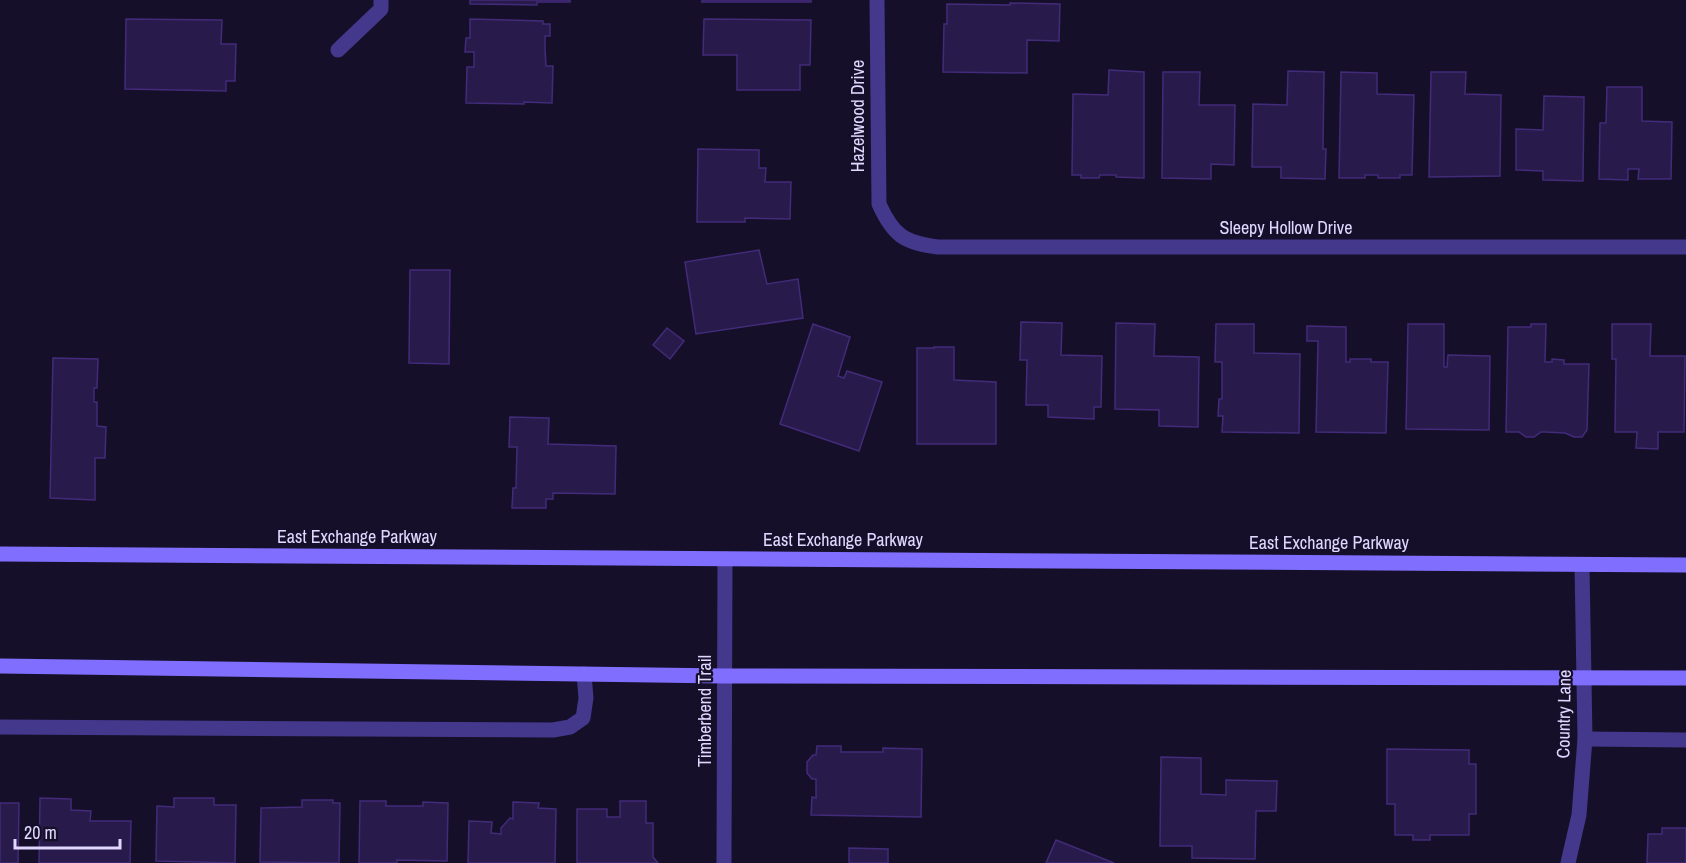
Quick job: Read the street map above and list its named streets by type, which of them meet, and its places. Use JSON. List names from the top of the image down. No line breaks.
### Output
{"streets":{"main road":["East Exchange Parkway"],"street":["Hazelwood Drive","Sleepy Hollow Drive","Timberbend Trail","Country Lane"]},"crossings":[["Hazelwood Drive","Sleepy Hollow Drive"],["East Exchange Parkway","Timberbend Trail"],["East Exchange Parkway","Country Lane"]],"scale_bar":"20 m"}
